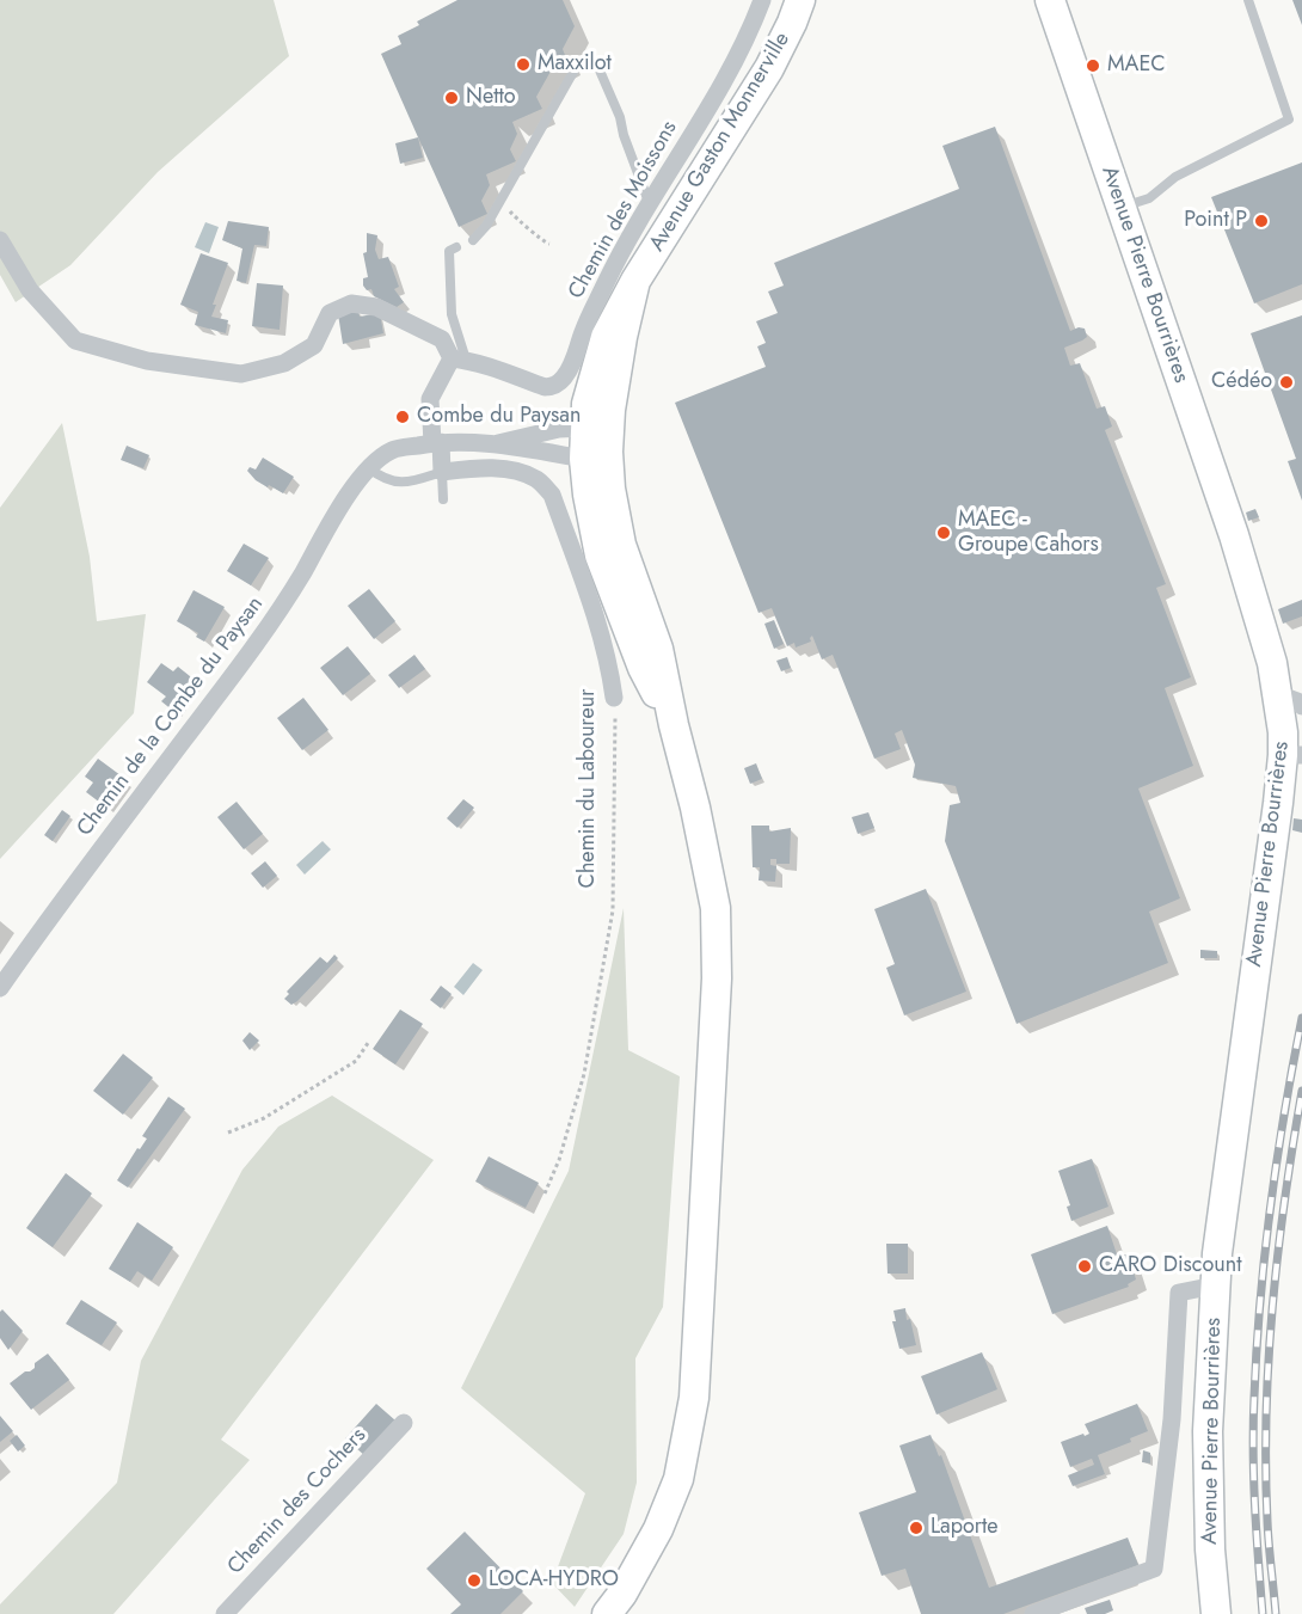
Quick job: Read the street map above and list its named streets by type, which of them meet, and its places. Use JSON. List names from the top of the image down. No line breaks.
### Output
{"streets":{"main road":["Avenue Gaston Monnerville","Avenue Pierre Bourrières"],"street":["Chemin des Moissons","Chemin de la Combe du Paysan","Chemin du Laboureur","Chemin des Cochers"]},"crossings":[["Avenue Gaston Monnerville","Chemin de la Combe du Paysan"]],"places":["Maxxilot","MAEC","Netto","Point P","Cédéo","Combe du Paysan","MAEC - Groupe Cahors","CARO Discount","Laporte","LOCA-HYDRO"]}
